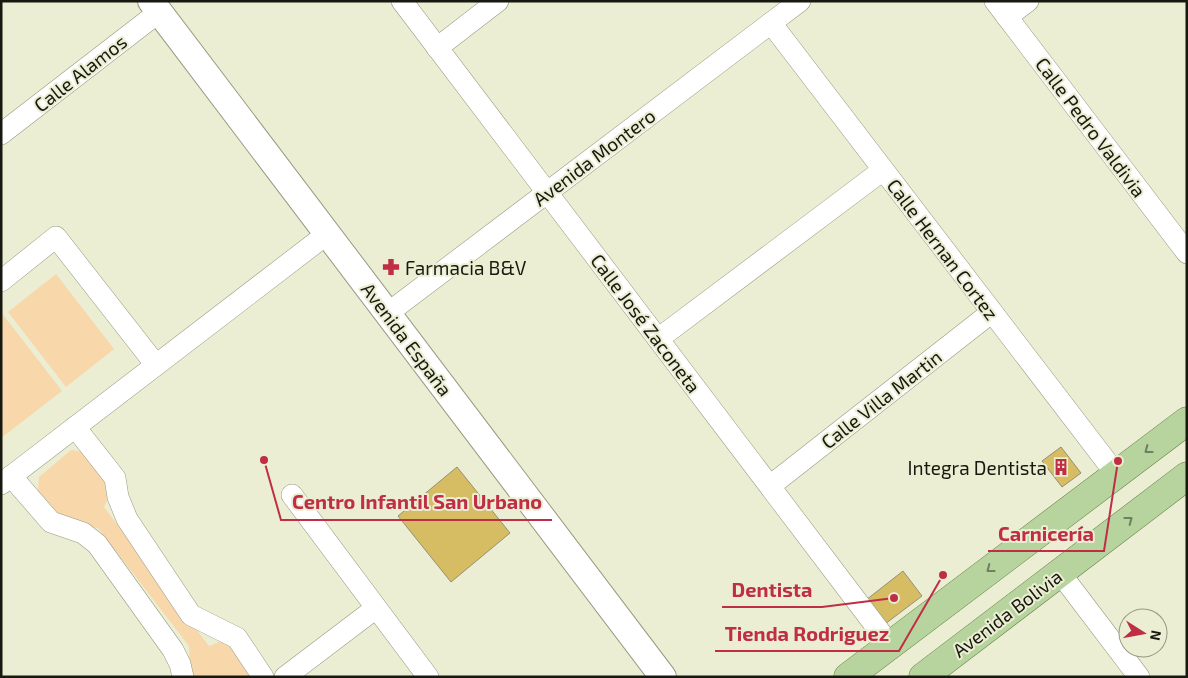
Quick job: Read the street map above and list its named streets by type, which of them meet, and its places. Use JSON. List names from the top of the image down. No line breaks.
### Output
{"streets":{"main road":["Avenida Bolivia"],"street":["Calle Alamos","Calle Pedro Valdivia","Avenida Montero","Calle Hernan Cortez","Calle José Zaconeta","Avenida España","Calle Villa Martin"]},"crossings":[["Calle Alamos","Avenida España"],["Avenida Montero","Calle Hernan Cortez"],["Avenida Montero","Calle José Zaconeta"],["Avenida Montero","Avenida España"],["Calle Hernan Cortez","Calle Villa Martin"],["Calle José Zaconeta","Calle Villa Martin"]],"places":{"pharmacy":["Farmacia B&V"],"other":["Centro Infantil San Urbano","Carnicería","Tienda Rodriguez","Dentista"],"building":["Integra Dentista"]},"north":"right"}
